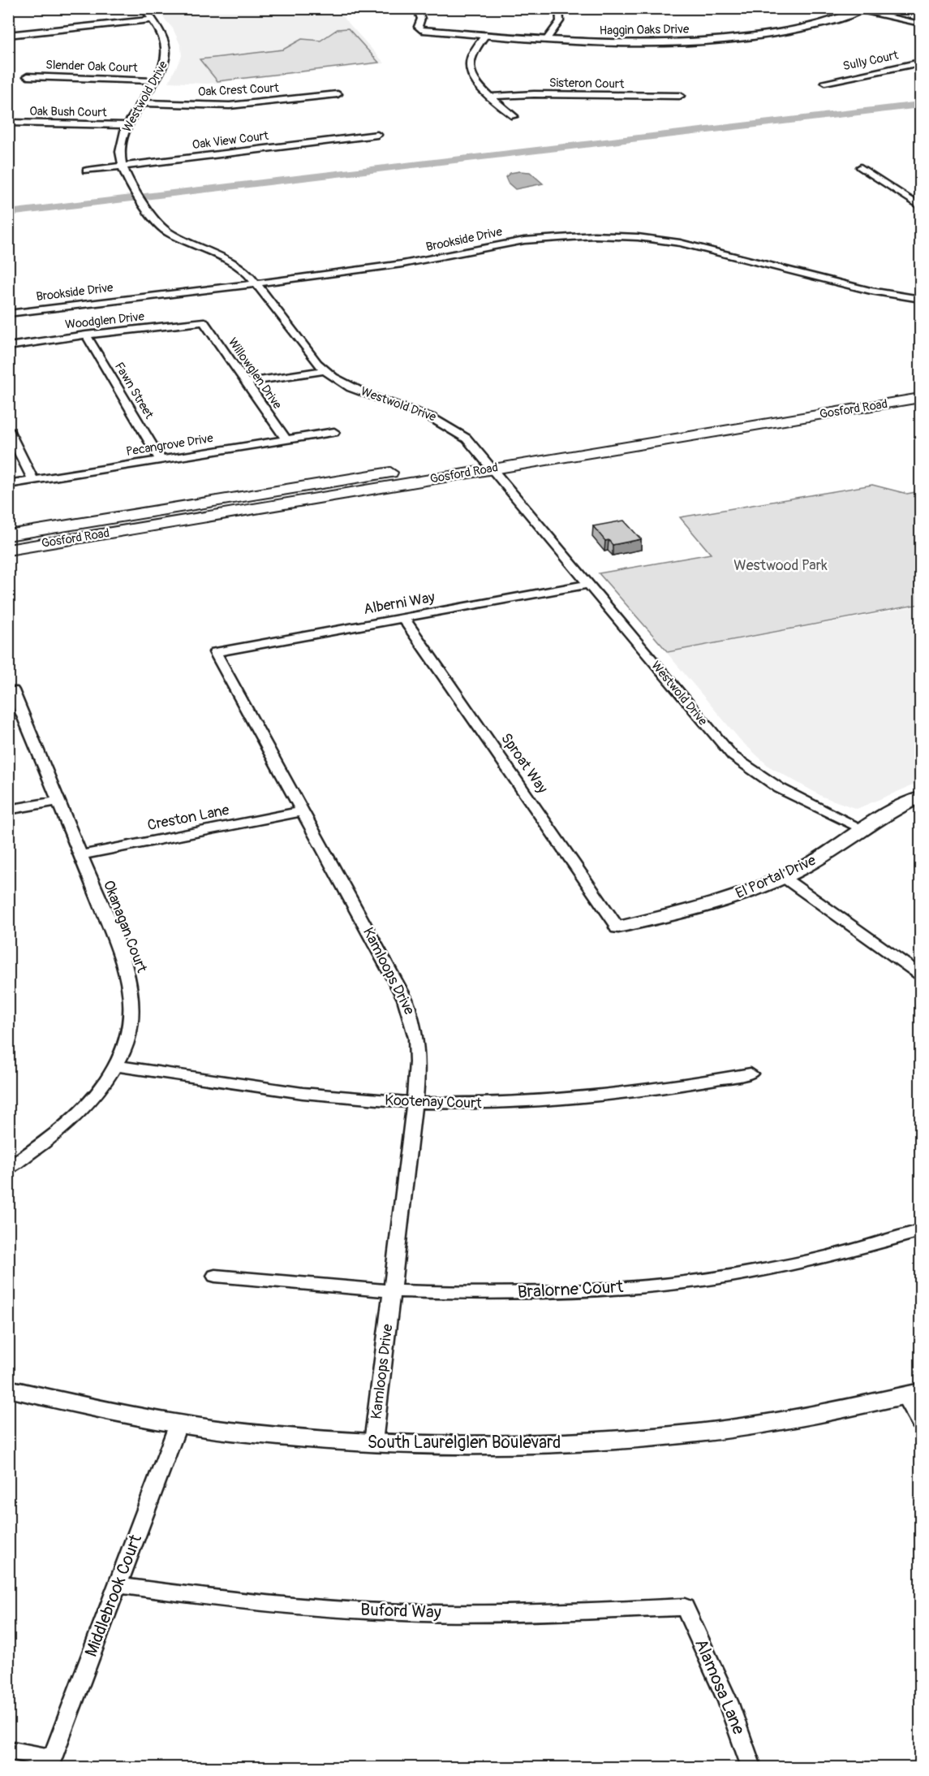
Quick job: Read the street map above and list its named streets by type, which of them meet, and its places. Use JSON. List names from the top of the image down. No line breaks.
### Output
{"streets":{"main road":["Gosford Road"],"street":["Haggin Oaks Drive","Sully Court","Slender Oak Court","Sisteron Court","Oak Crest Court","Westwold Drive","Oak Bush Court","Oak View Court","Brookside Drive","Woodglen Drive","Willowglen Drive","Fawn Street","Pecangrove Drive","Alberni Way","Sproat Way","Creston Lane","El Portal Drive","Okanagan Court","Kamloops Drive","Kootenay Court","Bralorne Court","South Laurelglen Boulevard","Middlebrook Court","Buford Way","Alamosa Lane"]},"crossings":[["Slender Oak Court","Westwold Drive"],["Oak Crest Court","Westwold Drive"],["Westwold Drive","Oak Bush Court"],["Westwold Drive","Oak View Court"],["Westwold Drive","Brookside Drive"],["Westwold Drive","Gosford Road"],["Westwold Drive","Alberni Way"],["Westwold Drive","El Portal Drive"],["Woodglen Drive","Willowglen Drive"],["Woodglen Drive","Fawn Street"],["Willowglen Drive","Pecangrove Drive"],["Fawn Street","Pecangrove Drive"],["Alberni Way","Sproat Way"],["Alberni Way","Kamloops Drive"],["Sproat Way","El Portal Drive"],["Creston Lane","Okanagan Court"],["Creston Lane","Kamloops Drive"],["Okanagan Court","Kootenay Court"],["Kamloops Drive","Kootenay Court"],["Kamloops Drive","Bralorne Court"],["Kamloops Drive","South Laurelglen Boulevard"],["South Laurelglen Boulevard","Middlebrook Court"],["Middlebrook Court","Buford Way"],["Buford Way","Alamosa Lane"]],"parks":["Westwood Park"]}
